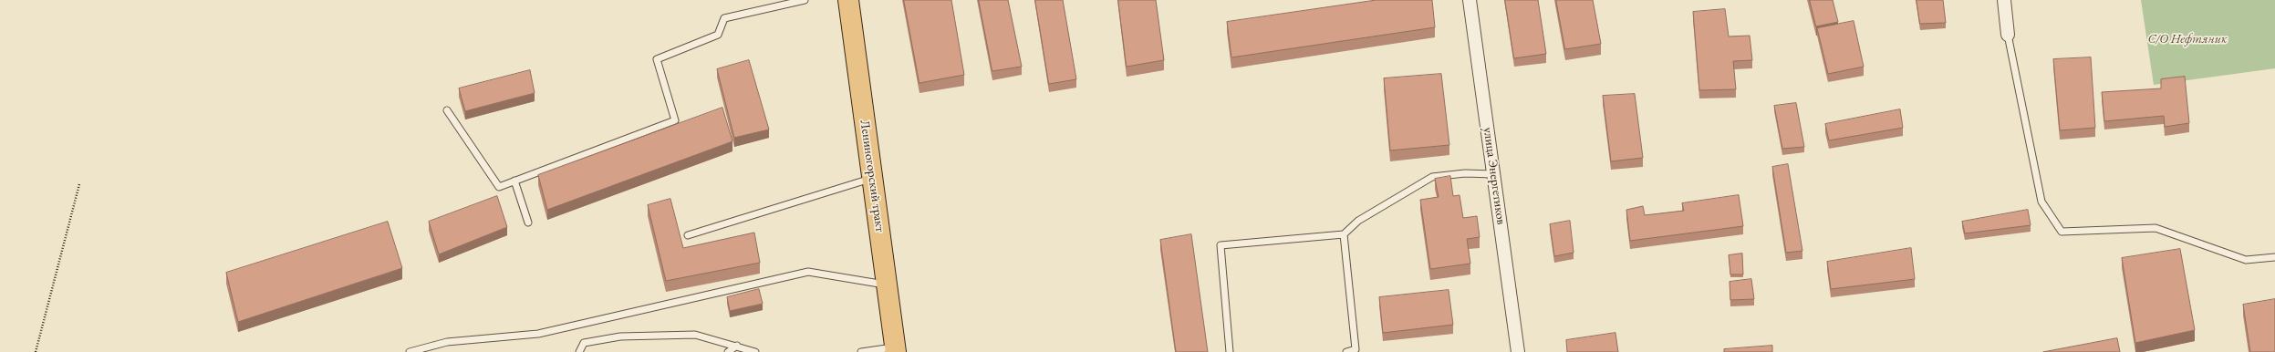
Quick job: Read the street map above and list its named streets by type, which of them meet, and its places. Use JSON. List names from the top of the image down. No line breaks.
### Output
{"streets":{"main road":["Лениногорский тракт"],"street":["улица Энергетиков"]},"parks":["С/О Нефтяник"]}
